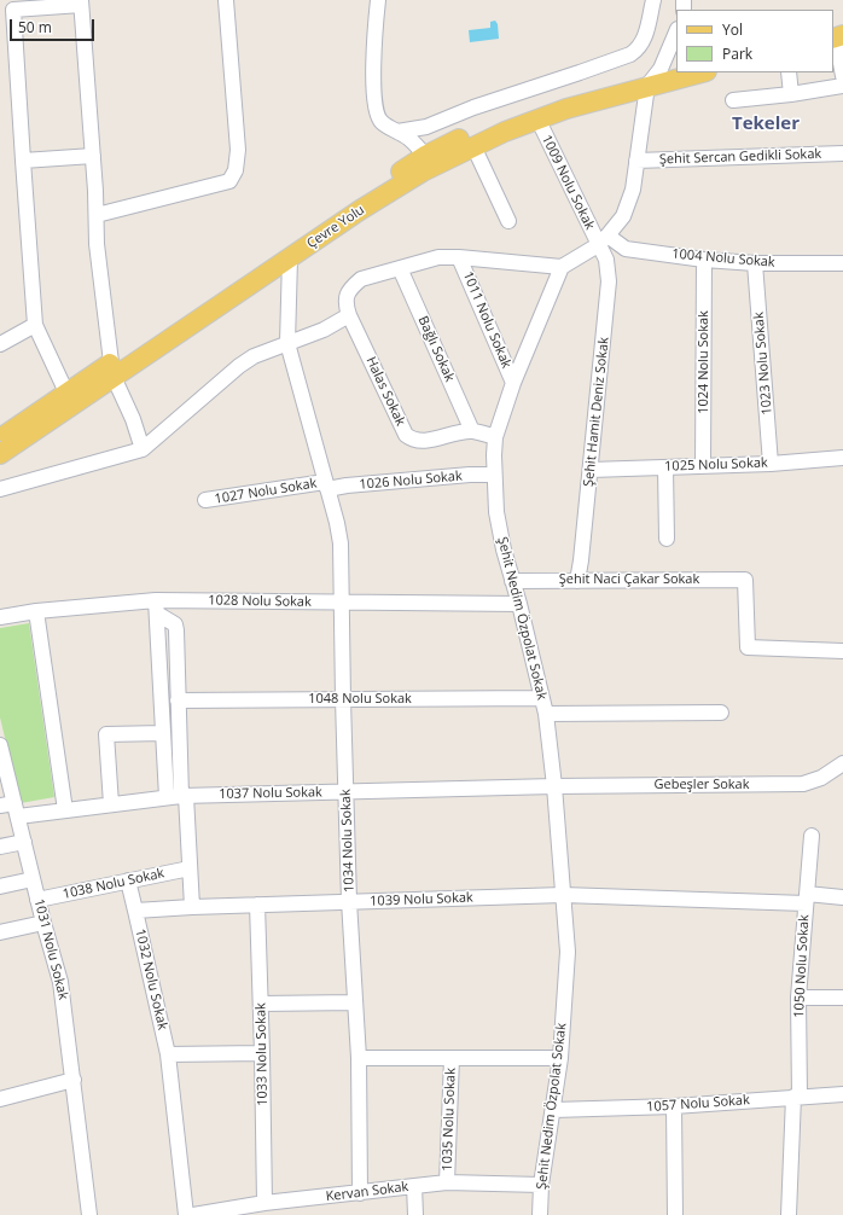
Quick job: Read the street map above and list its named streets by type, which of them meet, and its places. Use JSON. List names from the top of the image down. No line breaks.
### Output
{"streets":{"main road":["Çevre Yolu"],"street":["Şehit Sercan Gedikli Sokak","1009 Nolu Sokak","1004 Nolu Sokak","1011 Nolu Sokak","Bağlı Sokak","1024 Nolu Sokak","1023 Nolu Sokak","Halas Sokak","Şehit Hamit Deniz Sokak","1025 Nolu Sokak","1026 Nolu Sokak","1027 Nolu Sokak","Şehit Naci Çakar Sokak","1028 Nolu Sokak","Şehit Nedim Özpolat Sokak","1048 Nolu Sokak","Gebeşler Sokak","1037 Nolu Sokak","1034 Nolu Sokak","1038 Nolu Sokak","1039 Nolu Sokak","1031 Nolu Sokak","1050 Nolu Sokak","1032 Nolu Sokak","1033 Nolu Sokak","1057 Nolu Sokak","1035 Nolu Sokak","Kervan Sokak"]},"crossings":[["1009 Nolu Sokak","Çevre Yolu"],["1009 Nolu Sokak","1004 Nolu Sokak"],["1009 Nolu Sokak","Şehit Hamit Deniz Sokak"],["Çevre Yolu","1034 Nolu Sokak"],["1004 Nolu Sokak","1024 Nolu Sokak"],["1004 Nolu Sokak","1023 Nolu Sokak"],["1004 Nolu Sokak","Şehit Hamit Deniz Sokak"],["1011 Nolu Sokak","Şehit Nedim Özpolat Sokak"],["Bağlı Sokak","Halas Sokak"],["1024 Nolu Sokak","1025 Nolu Sokak"],["1023 Nolu Sokak","1025 Nolu Sokak"],["Halas Sokak","Şehit Nedim Özpolat Sokak"],["Şehit Hamit Deniz Sokak","1025 Nolu Sokak"],["Şehit Hamit Deniz Sokak","Şehit Naci Çakar Sokak"],["1026 Nolu Sokak","1027 Nolu Sokak"],["1026 Nolu Sokak","Şehit Nedim Özpolat Sokak"],["1026 Nolu Sokak","1034 Nolu Sokak"],["1027 Nolu Sokak","1034 Nolu Sokak"],["Şehit Naci Çakar Sokak","Şehit Nedim Özpolat Sokak"],["1028 Nolu Sokak","Şehit Nedim Özpolat Sokak"],["1028 Nolu Sokak","1034 Nolu Sokak"],["Şehit Nedim Özpolat Sokak","1048 Nolu Sokak"],["Şehit Nedim Özpolat Sokak","Gebeşler Sokak"],["Şehit Nedim Özpolat Sokak","1037 Nolu Sokak"],["Şehit Nedim Özpolat Sokak","1039 Nolu Sokak"],["Şehit Nedim Özpolat Sokak","1057 Nolu Sokak"],["Şehit Nedim Özpolat Sokak","Kervan Sokak"],["1048 Nolu Sokak","1034 Nolu Sokak"],["Gebeşler Sokak","1037 Nolu Sokak"],["1037 Nolu Sokak","1034 Nolu Sokak"],["1037 Nolu Sokak","1031 Nolu Sokak"],["1034 Nolu Sokak","1039 Nolu Sokak"],["1034 Nolu Sokak","Kervan Sokak"],["1038 Nolu Sokak","1031 Nolu Sokak"],["1039 Nolu Sokak","1050 Nolu Sokak"],["1039 Nolu Sokak","1032 Nolu Sokak"],["1039 Nolu Sokak","1033 Nolu Sokak"],["1050 Nolu Sokak","1057 Nolu Sokak"],["1033 Nolu Sokak","Kervan Sokak"],["1035 Nolu Sokak","Kervan Sokak"]],"districts":["Tekeler"],"legend":["Yol","Park"],"scale_bar":"50 m"}
